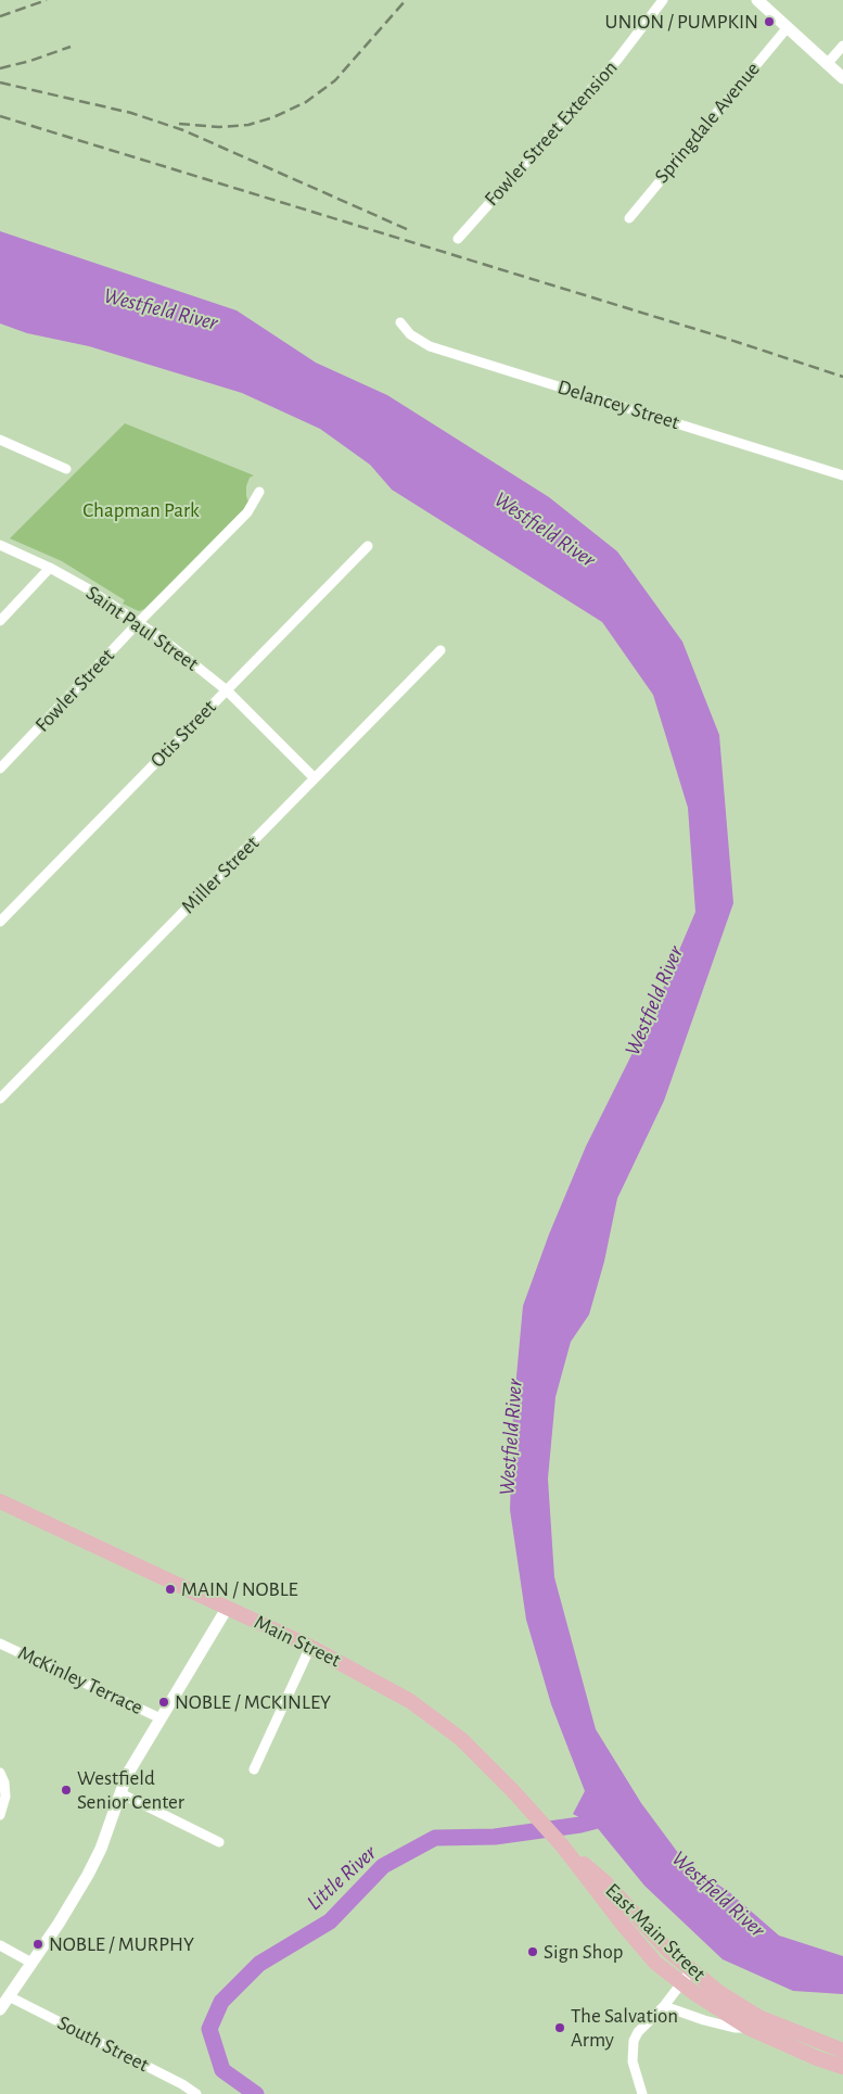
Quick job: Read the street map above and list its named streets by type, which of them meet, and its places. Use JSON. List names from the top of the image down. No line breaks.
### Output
{"streets":{"main road":["Main Street","East Main Street"],"street":["Springdale Avenue","Fowler Street Extension","Delancey Street","Saint Paul Street","Fowler Street","Otis Street","Miller Street","McKinley Terrace","South Street"]},"crossings":[["Saint Paul Street","Fowler Street"],["Saint Paul Street","Otis Street"],["Saint Paul Street","Miller Street"],["Main Street","East Main Street"]],"water":["Westfield River","Little River"],"parks":["Chapman Park"],"places":["UNION / PUMPKIN","MAIN / NOBLE","NOBLE / MCKINLEY","Westfield Senior Center","NOBLE / MURPHY","Sign Shop","The Salvation Army"]}
